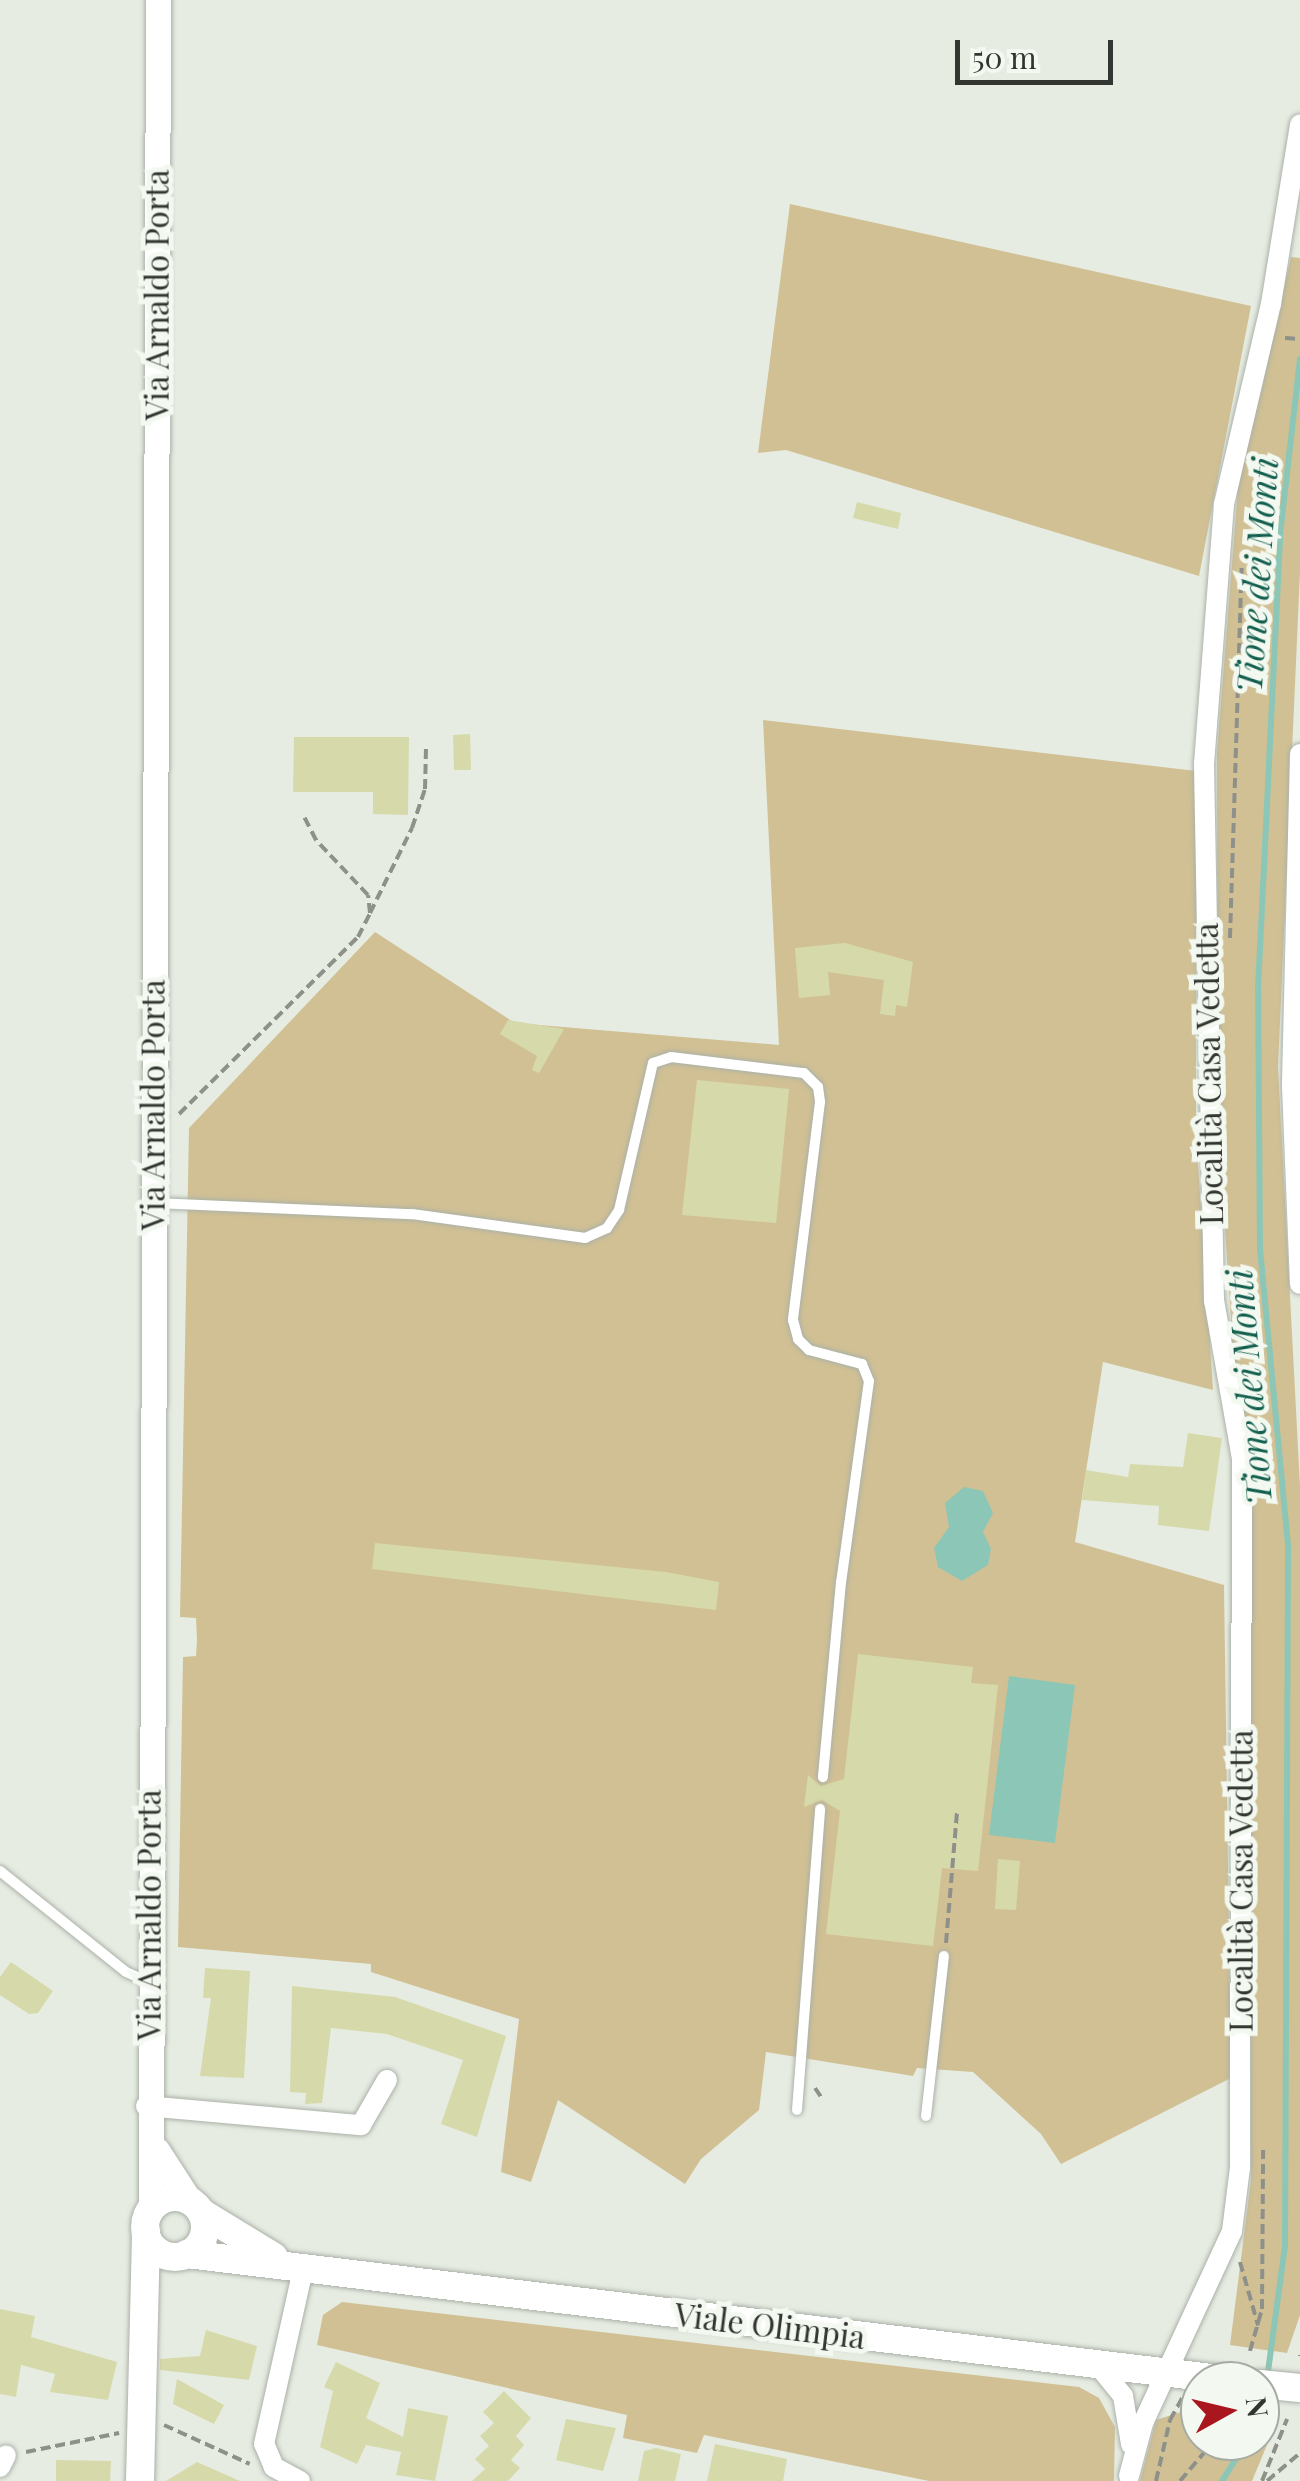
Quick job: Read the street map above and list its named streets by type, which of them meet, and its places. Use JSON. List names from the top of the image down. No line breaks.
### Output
{"streets":{"main road":["Via Arnaldo Porta","Viale Olimpia"],"street":["Località Casa Vedetta"]},"crossings":[["Via Arnaldo Porta","Viale Olimpia"],["Località Casa Vedetta","Viale Olimpia"]],"water":["Tione dei Monti"],"scale_bar":"50 m","north":"right"}
